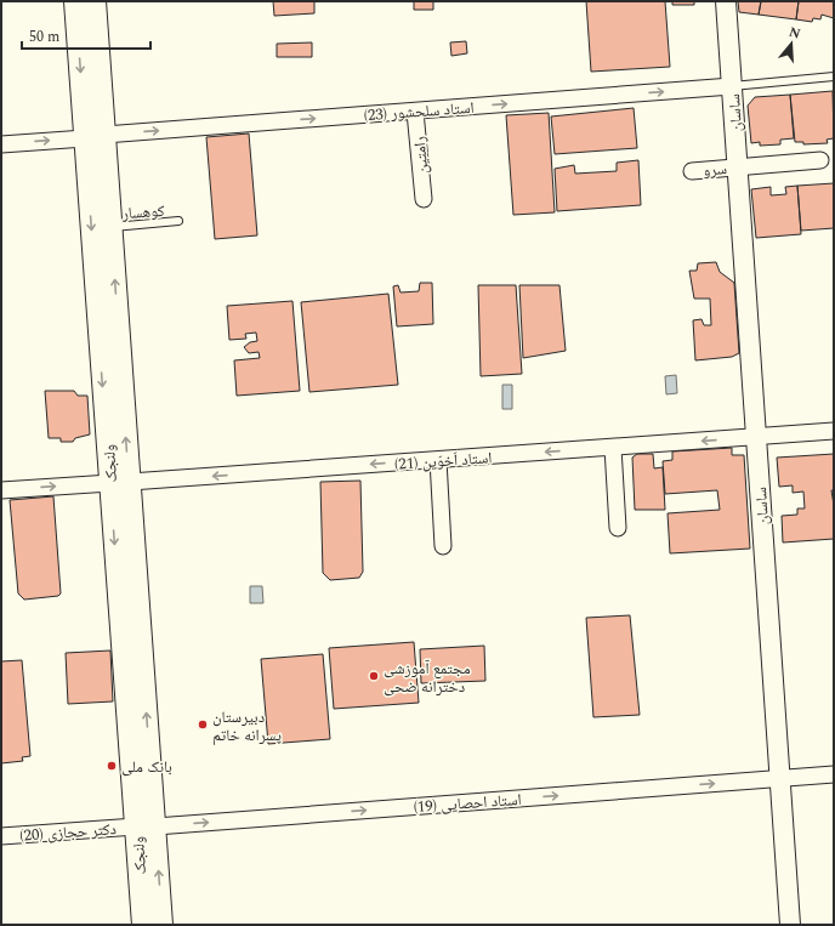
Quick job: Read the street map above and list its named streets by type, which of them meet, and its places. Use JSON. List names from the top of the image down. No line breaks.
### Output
{"streets":{"main road":["ولنجک"],"street":["استاد سلحشور (23)","ساسان","رامتین","سرو","استاد اَخوَين (21)","استاد احصایی (19)","دکتر حجازی (20)"],"lane":["کوهسار"]},"crossings":[["استاد سلحشور (23)","ساسان"],["استاد سلحشور (23)","رامتین"],["استاد سلحشور (23)","ولنجک"],["ساسان","سرو"],["ساسان","استاد اَخوَين (21)"],["ساسان","استاد احصایی (19)"],["کوهسار","ولنجک"],["استاد اَخوَين (21)","ولنجک"],["ولنجک","استاد احصایی (19)"],["ولنجک","دکتر حجازی (20)"],["استاد احصایی (19)","دکتر حجازی (20)"]],"one_way":["استاد سلحشور (23)","استاد احصایی (19)"],"places":["مجتمع آموزشی دخترانه ضحی","دبیرستان پسرانه خاتم","بانک ملی"],"scale_bar":"50 m","north":"top"}
